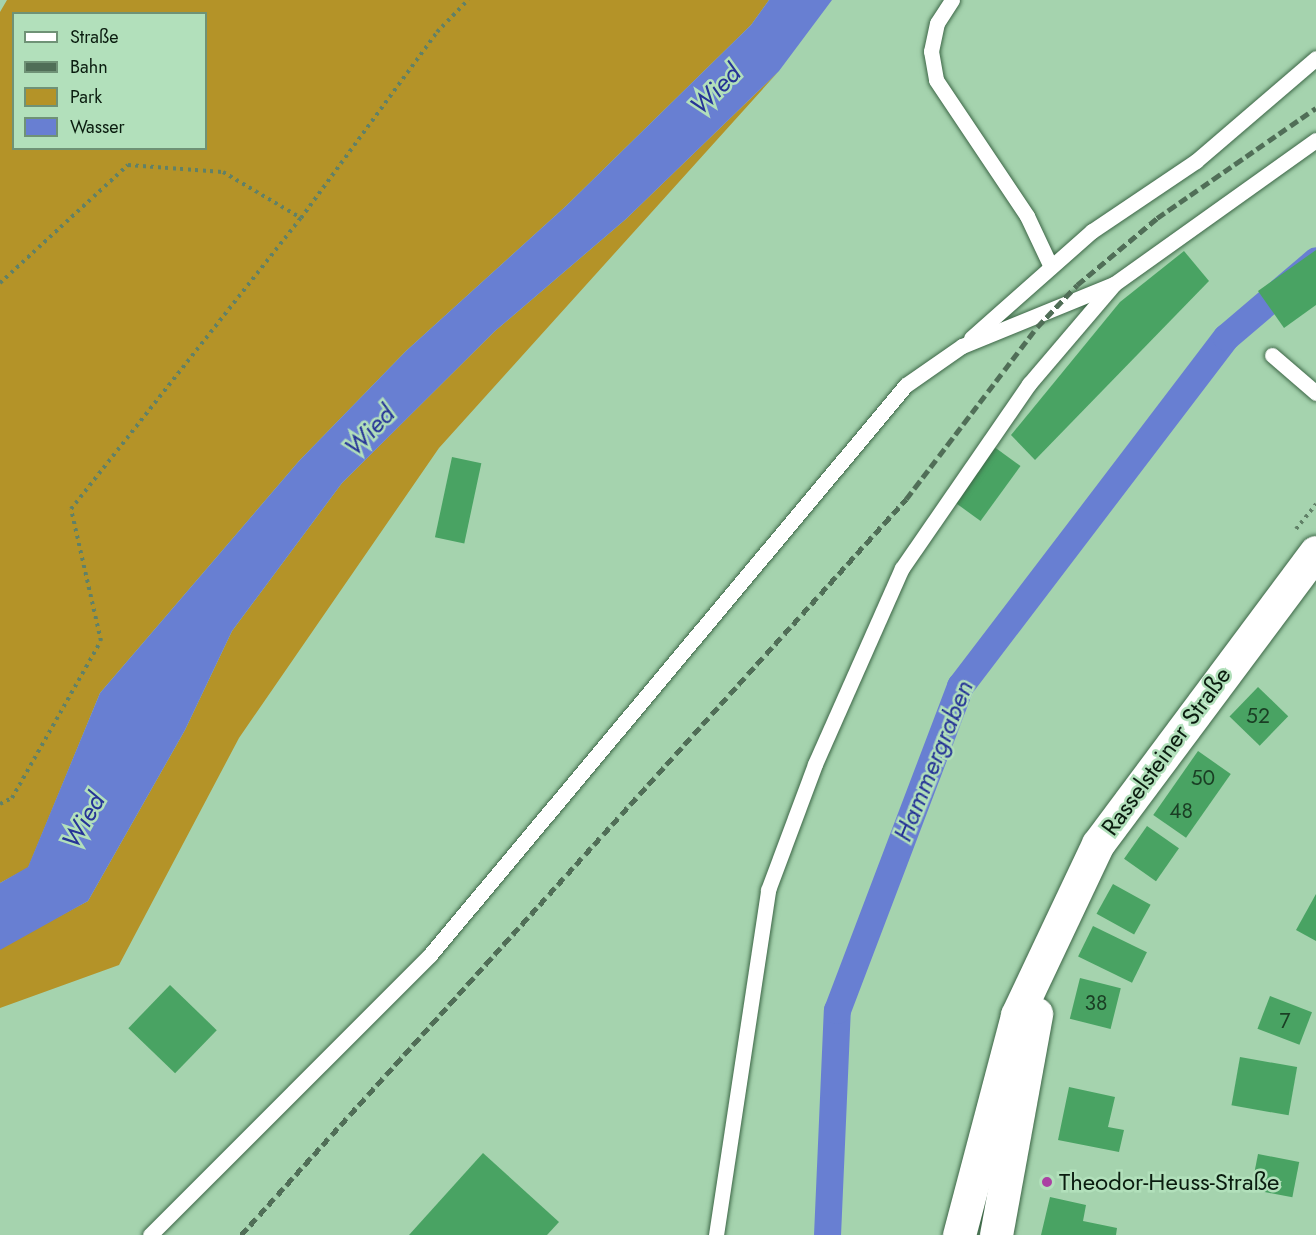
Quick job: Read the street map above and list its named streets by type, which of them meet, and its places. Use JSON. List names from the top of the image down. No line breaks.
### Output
{"streets":{"main road":["Rasselsteiner Straße"]},"water":["Wied","Hammergraben"],"places":["Theodor-Heuss-Straße"],"house_numbers":["52","50","48","38","7"],"legend":["Straße","Bahn","Park","Wasser"]}
